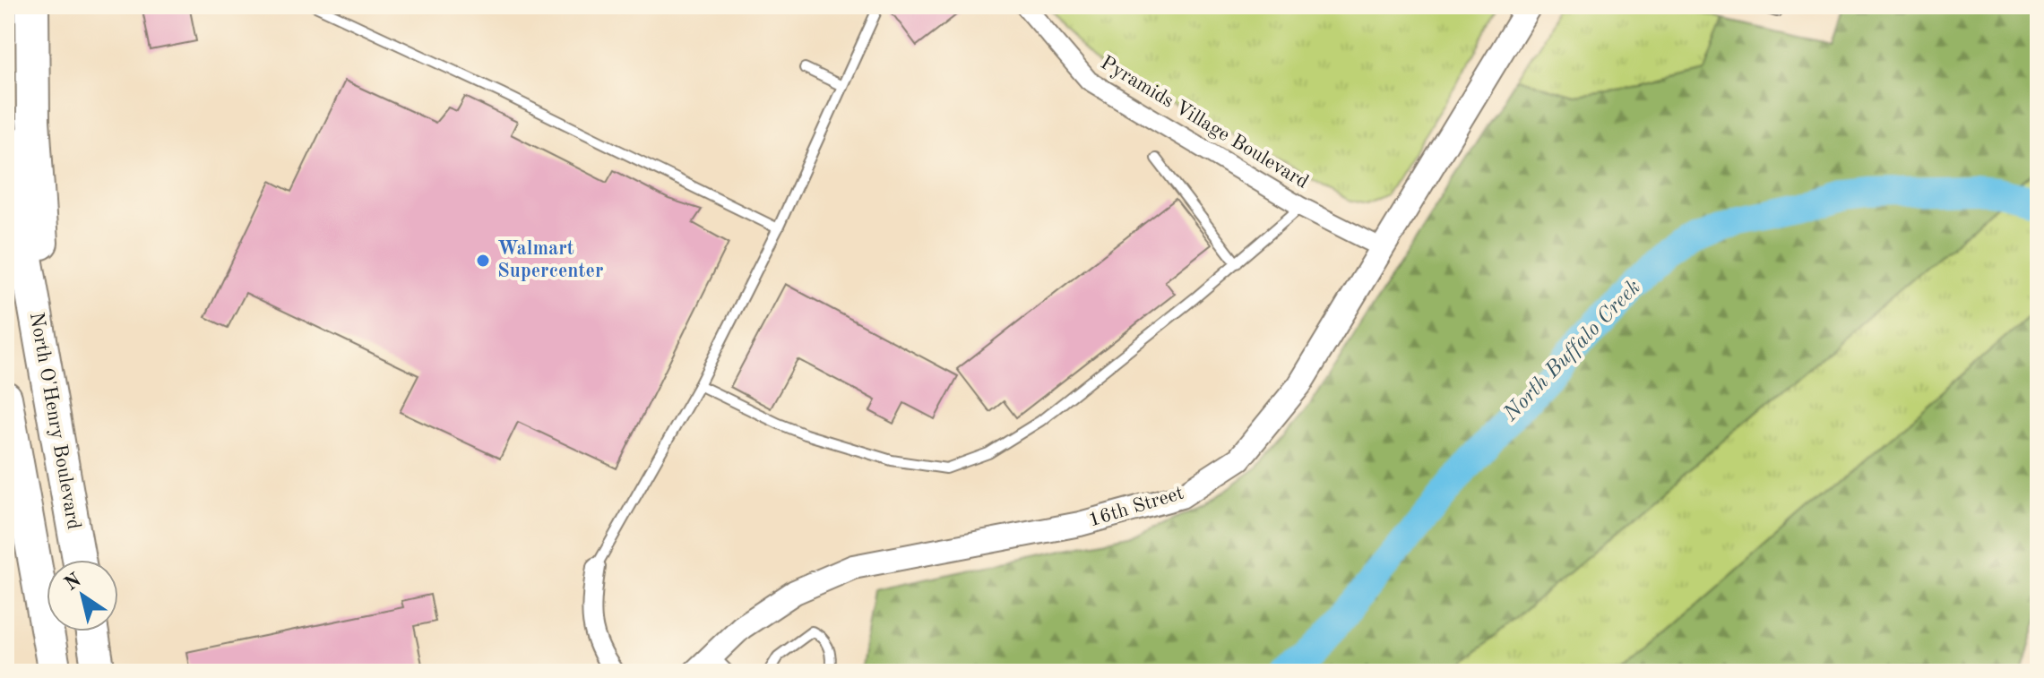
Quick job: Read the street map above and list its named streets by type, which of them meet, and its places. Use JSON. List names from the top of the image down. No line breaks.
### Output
{"streets":{"highway":["North O'Henry Boulevard"],"street":["Pyramids Village Boulevard","16th Street"]},"crossings":[["Pyramids Village Boulevard","16th Street"]],"water":["North Buffalo Creek"],"places":["Walmart Supercenter"],"north":"top left"}
